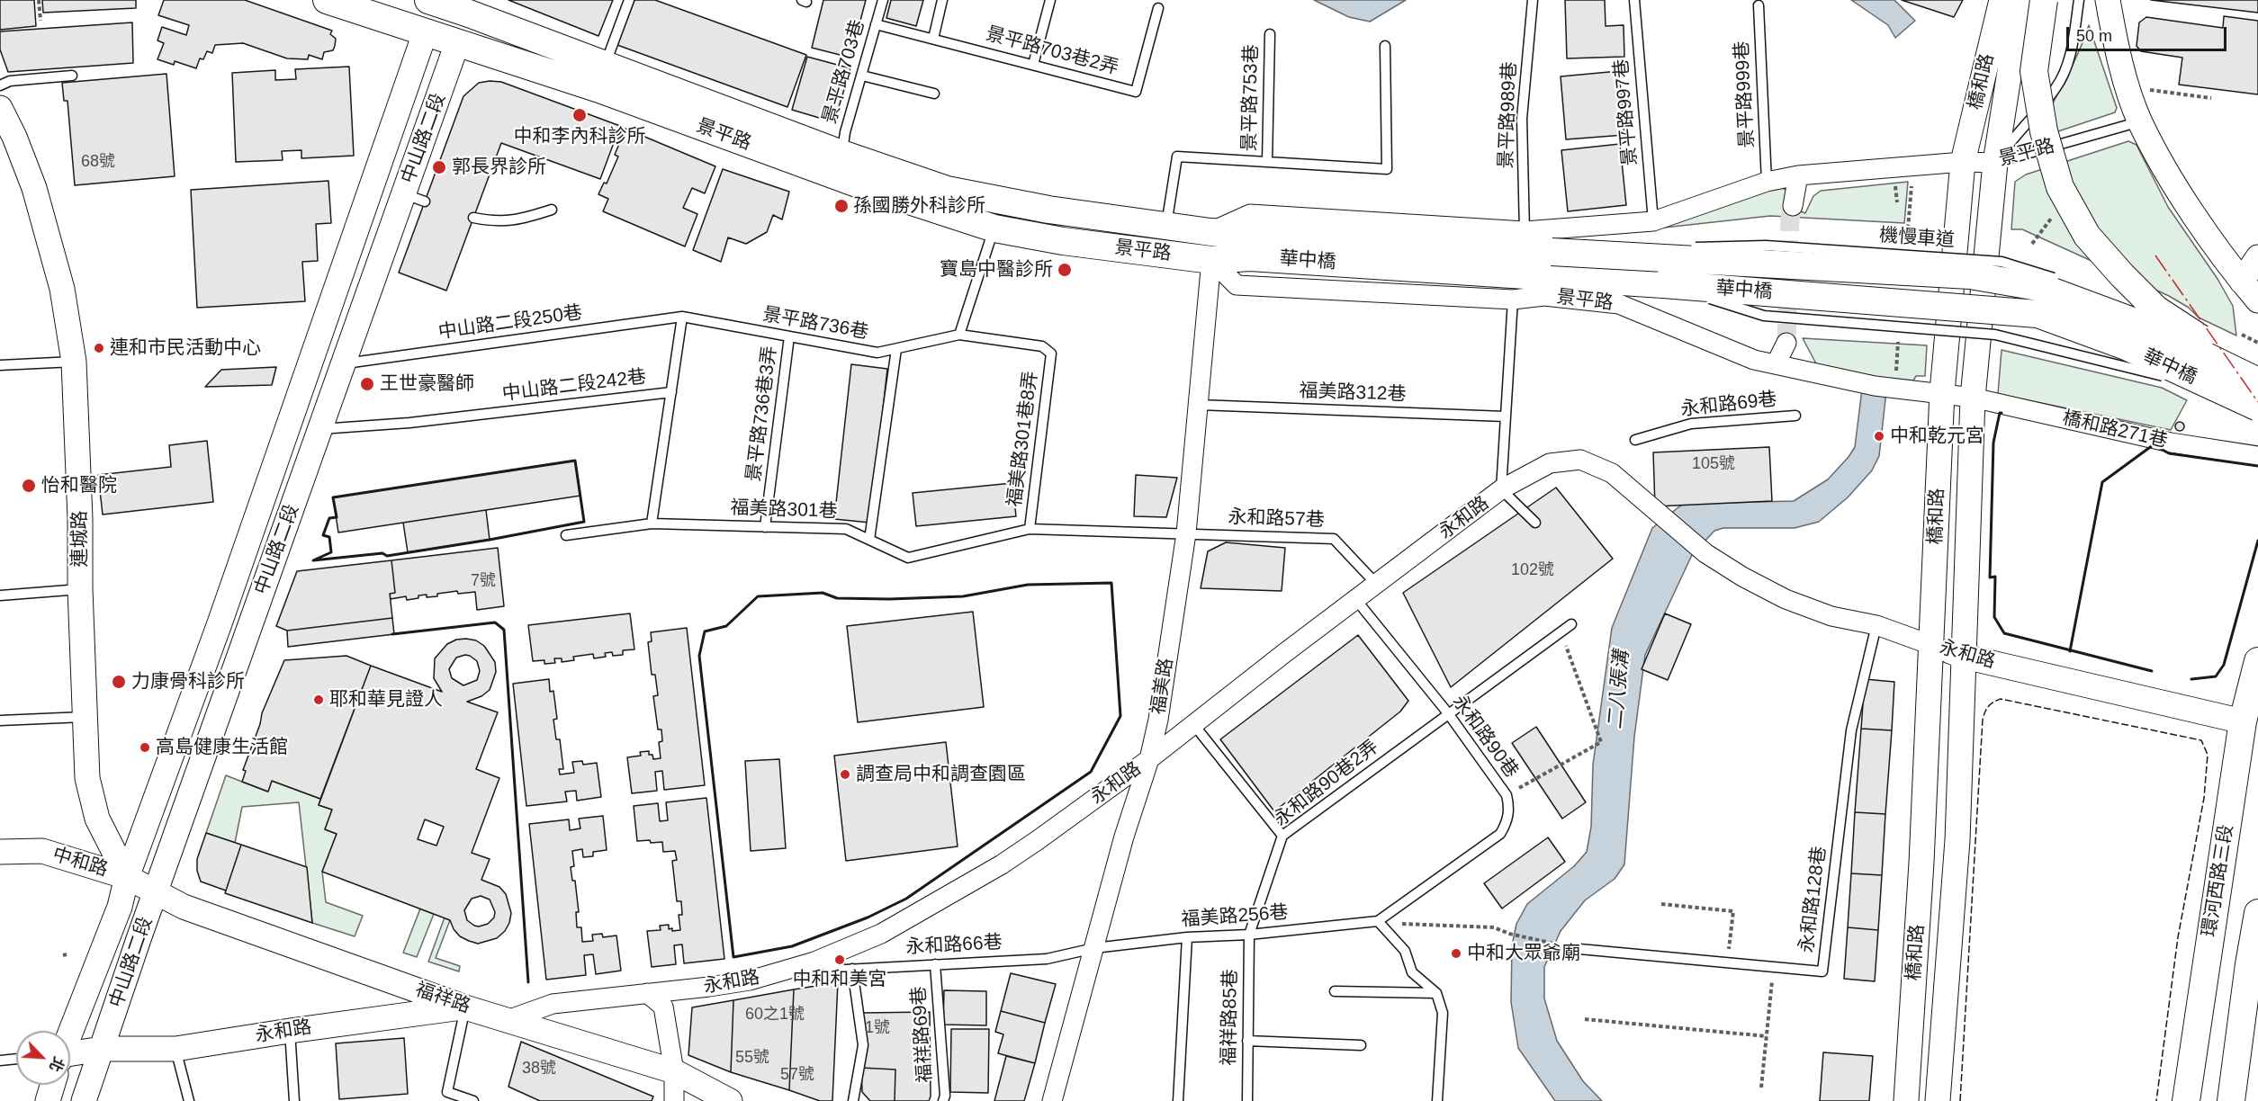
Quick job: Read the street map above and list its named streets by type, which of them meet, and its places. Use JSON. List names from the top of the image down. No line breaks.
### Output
{"streets":{"main road":["景平路","中山路二段","華中橋","環河西路三段"],"street":["橋和路","橋和路271巷","永和路","連城路","福美路","中和路","福祥路"],"lane":["景平路703巷2弄","景平路703巷","景平路999巷","景平路753巷","景平路997巷","景平路989巷","機慢車道","中山路二段250巷","景平路736巷","中山路二段242巷","福美路312巷","永和路69巷","景平路736巷3弄","福美路301巷8弄","福美路301巷","永和路57巷","永和路90巷","永和路90巷2弄","永和路128巷","福美路256巷","永和路66巷","福祥路85巷","福祥路69巷"]},"crossings":[["景平路703巷2弄","景平路703巷"],["景平路703巷","景平路"],["橋和路","景平路"],["橋和路","橋和路271巷"],["橋和路","永和路"],["景平路999巷","景平路"],["景平路753巷","景平路"],["景平路997巷","景平路"],["景平路989巷","景平路"],["景平路","中山路二段"],["景平路","華中橋"],["景平路","橋和路271巷"],["景平路","福美路"],["中山路二段","中山路二段250巷"],["中山路二段","中山路二段242巷"],["中山路二段","永和路"],["中山路二段","連城路"],["中山路二段","中和路"],["中山路二段","福祥路"],["華中橋","福美路"],["中山路二段250巷","景平路736巷"],["景平路736巷","景平路736巷3弄"],["景平路736巷","福美路301巷8弄"],["福美路312巷","福美路"],["景平路736巷3弄","福美路301巷"],["福美路301巷8弄","福美路301巷"],["福美路301巷","永和路57巷"],["福美路301巷","福美路"],["永和路","永和路57巷"],["永和路","福美路"],["永和路","永和路90巷"],["永和路","環河西路三段"],["永和路","永和路128巷"],["永和路","永和路66巷"],["永和路","福祥路"],["永和路57巷","福美路"],["連城路","中和路"],["福美路","福美路256巷"],["福美路","永和路66巷"],["永和路90巷","永和路90巷2弄"],["永和路90巷","福美路256巷"],["永和路90巷2弄","福美路256巷"],["永和路90巷2弄","福祥路85巷"],["中和路","福祥路"],["福美路256巷","永和路66巷"],["福美路256巷","福祥路85巷"],["永和路66巷","福祥路69巷"]],"water":["二八張溝"],"places":["中和李內科診所","郭長界診所","孫國勝外科診所","寶島中醫診所","連和市民活動中心","王世豪醫師","中和乾元宮","怡和醫院","力康骨科診所","耶和華見證人","高島健康生活館","調查局中和調查園區","中和大眾爺廟","中和和美宮"],"house_numbers":["68號","105號","102號","7號","60之1號","1號","55號","38號","57號"],"scale_bar":"50 m","north":"bottom right"}
